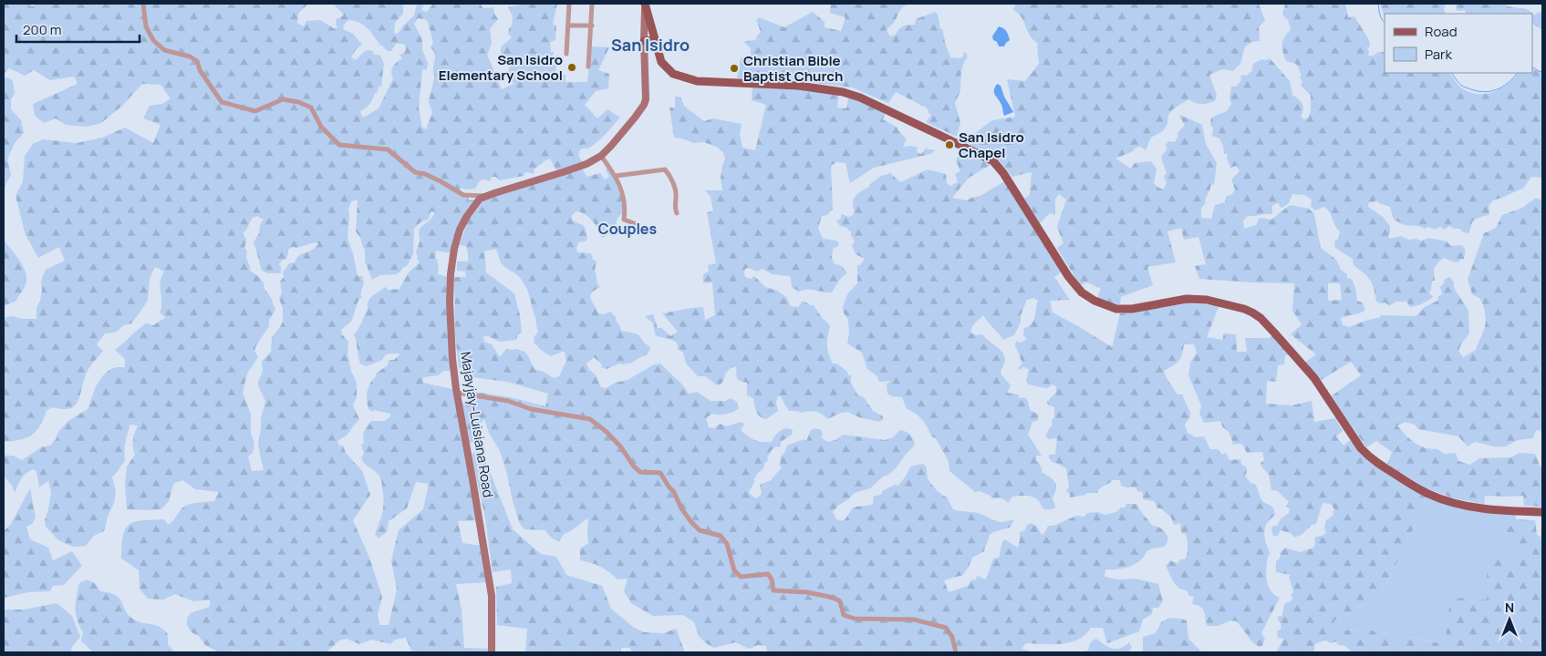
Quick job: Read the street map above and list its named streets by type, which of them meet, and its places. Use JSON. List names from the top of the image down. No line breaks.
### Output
{"streets":{"street":["Majayjay-Luisiana Road"]},"districts":["San Isidro","Couples"],"places":["San Isidro Elementary School","Christian Bible Baptist Church","San Isidro Chapel"],"legend":["Road","Park"],"scale_bar":"200 m","north":"top"}
